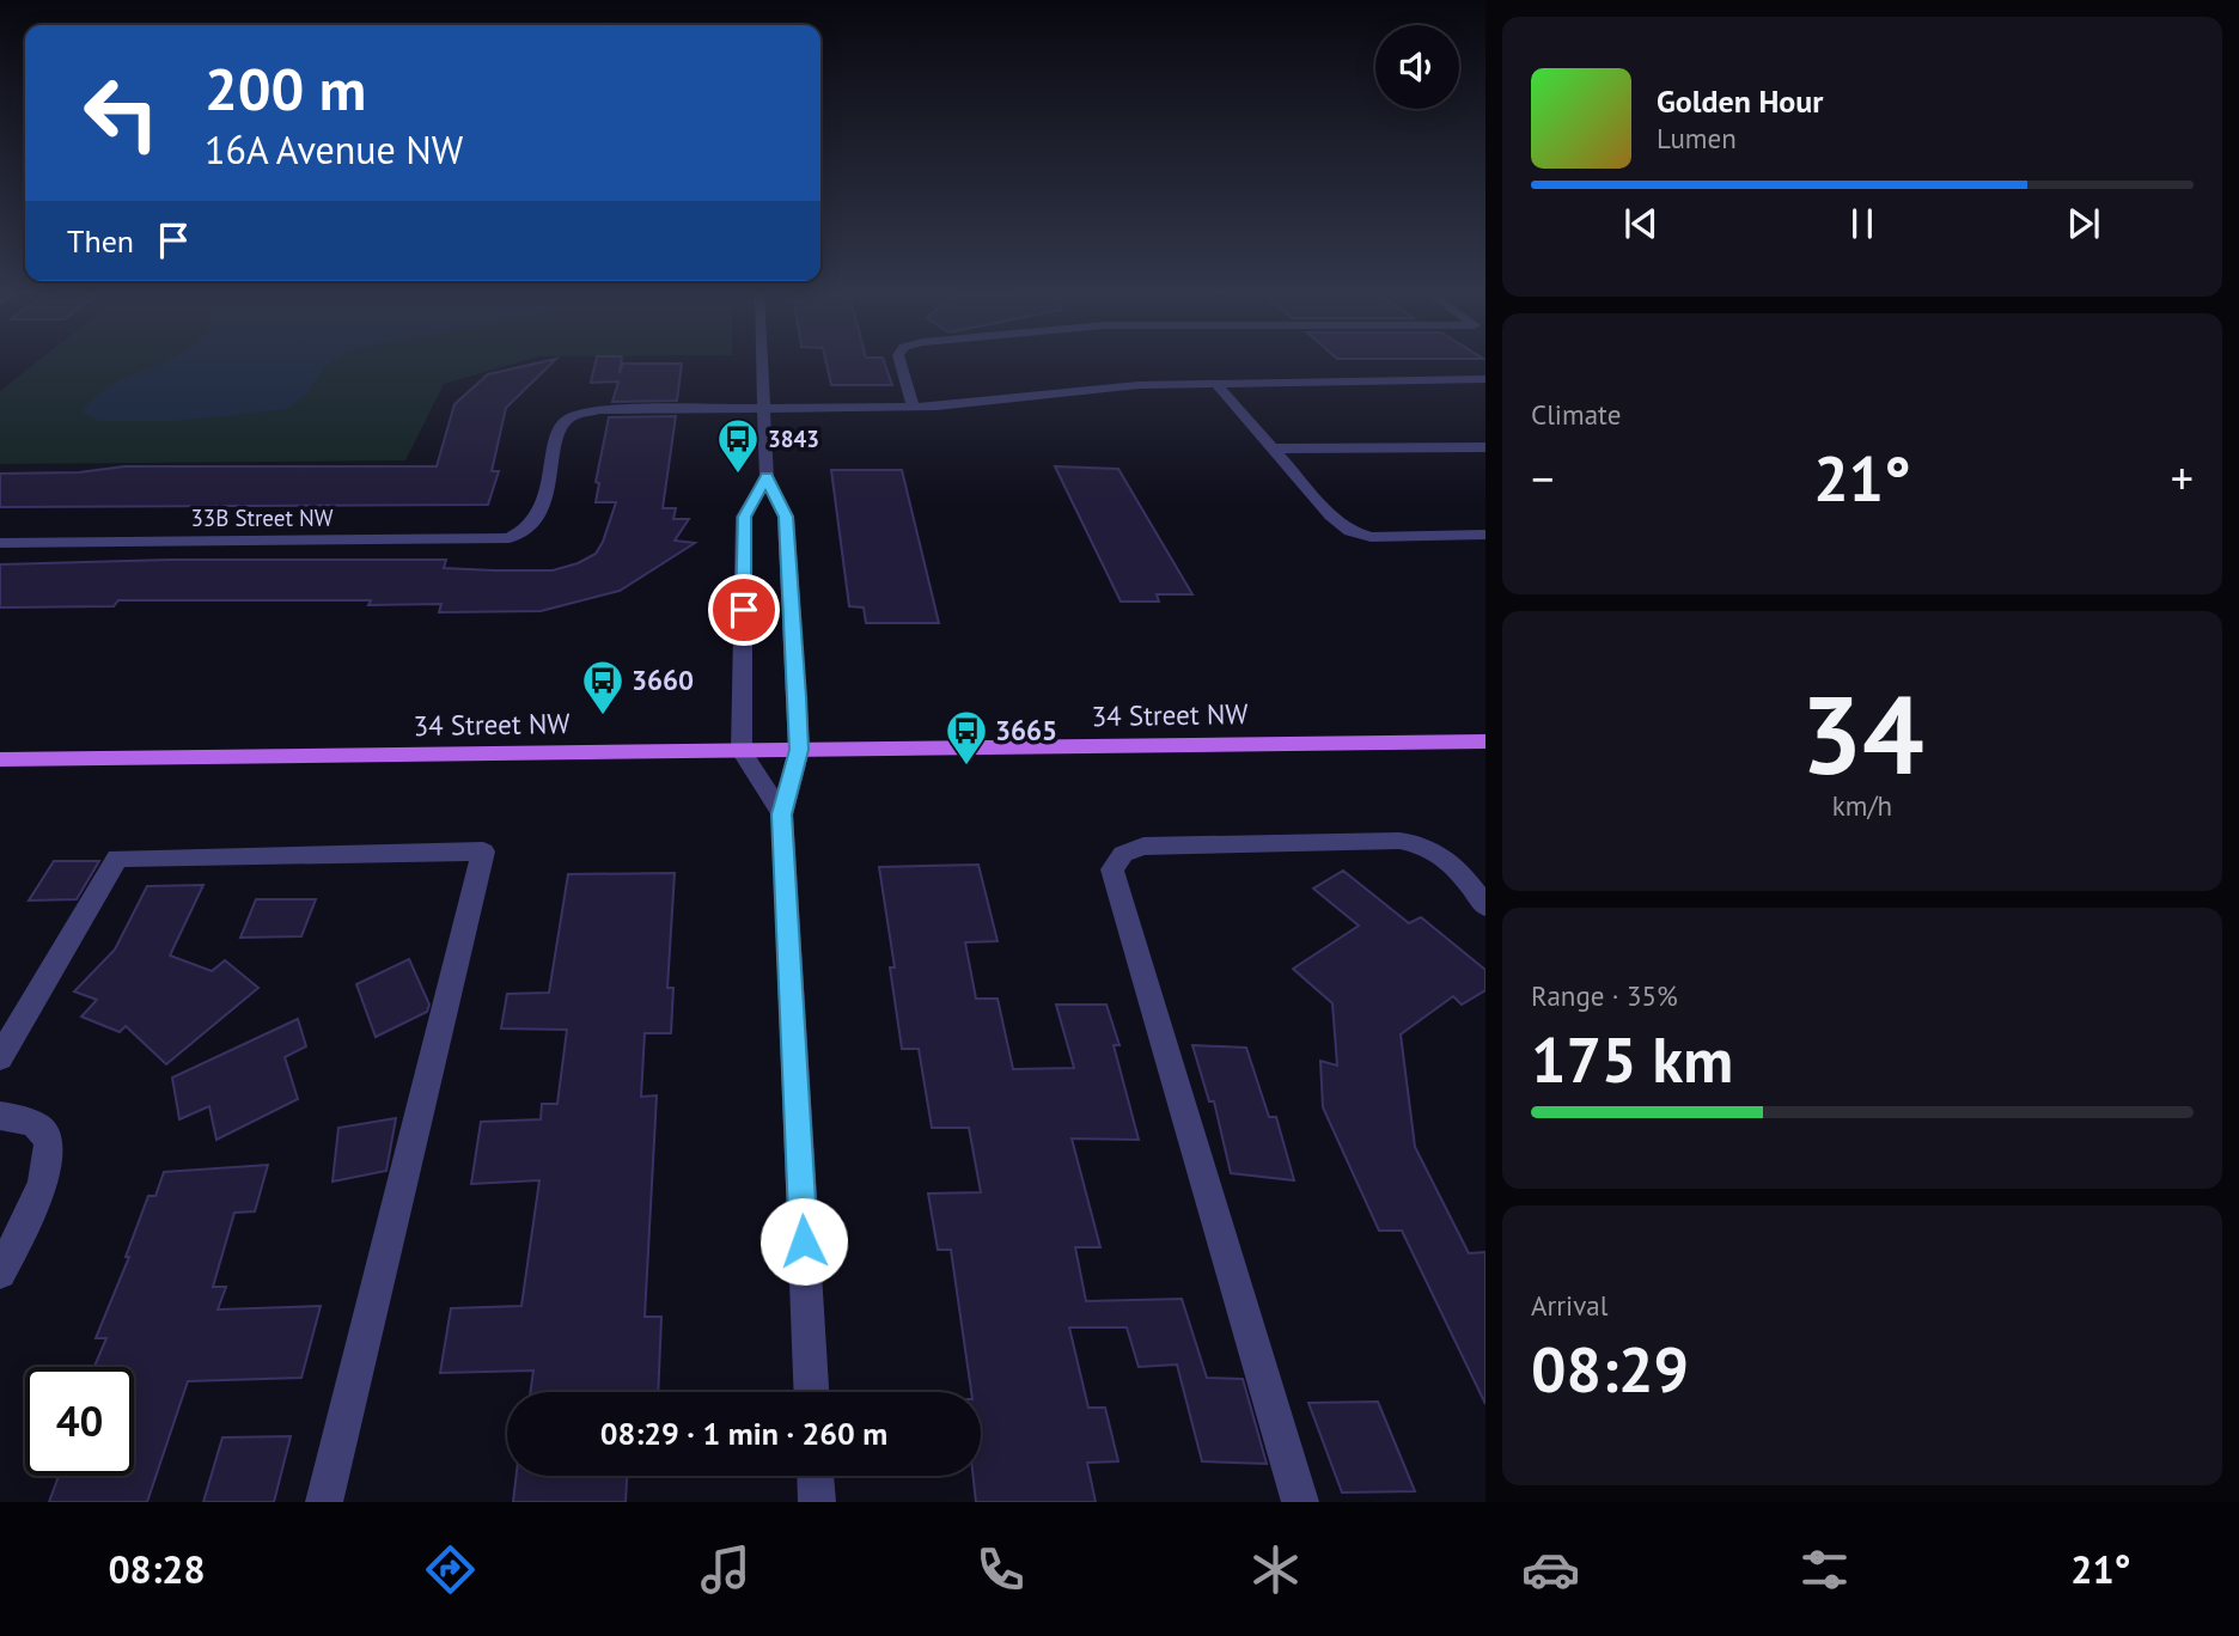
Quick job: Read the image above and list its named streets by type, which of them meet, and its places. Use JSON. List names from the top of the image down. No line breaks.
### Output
{"streets":{"main road":["34 Street NW"],"street":["33B Street NW"]},"places":{"bus stop":["3843","3660","3665"]},"page":{"turn":["200 m","16A Avenue NW"],"song":["Golden Hour","Lumen"],"then":"Then","tile":["Climate",["34","km/h"],["Range · 35%","175 km"],["Arrival","08:29"]],"heat":["−","21°","+"],"limit":"40","trip":"08:29 · 1 min · 260 m","tabs":["08:28","21°"]}}
